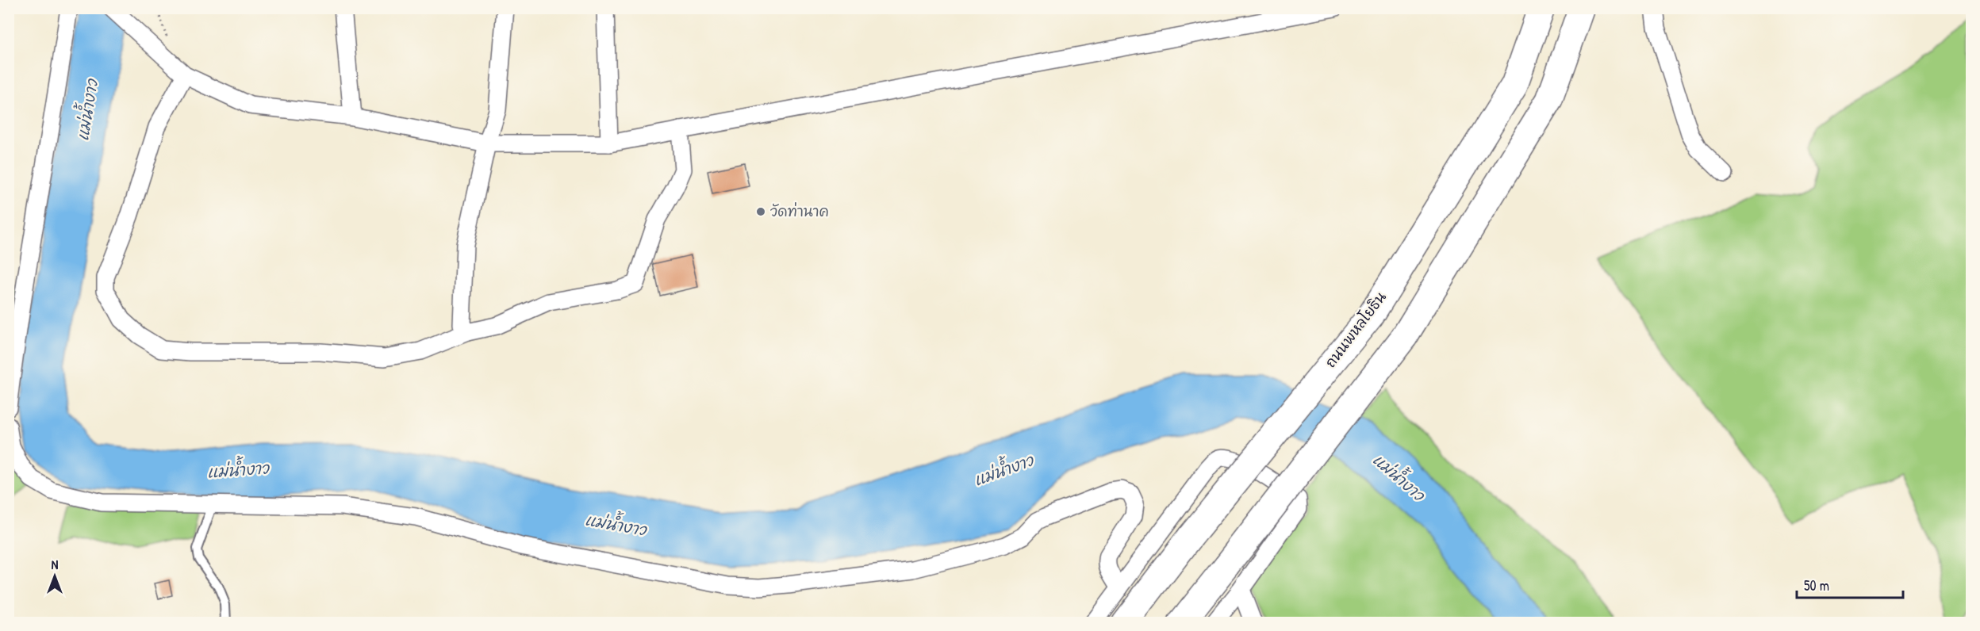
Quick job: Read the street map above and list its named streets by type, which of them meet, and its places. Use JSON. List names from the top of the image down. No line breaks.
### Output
{"streets":{"highway":["ถนนพหลโยธิน"]},"water":["แม่น้ำงาว"],"places":["วัดท่านาค"],"scale_bar":"50 m","north":"top"}
